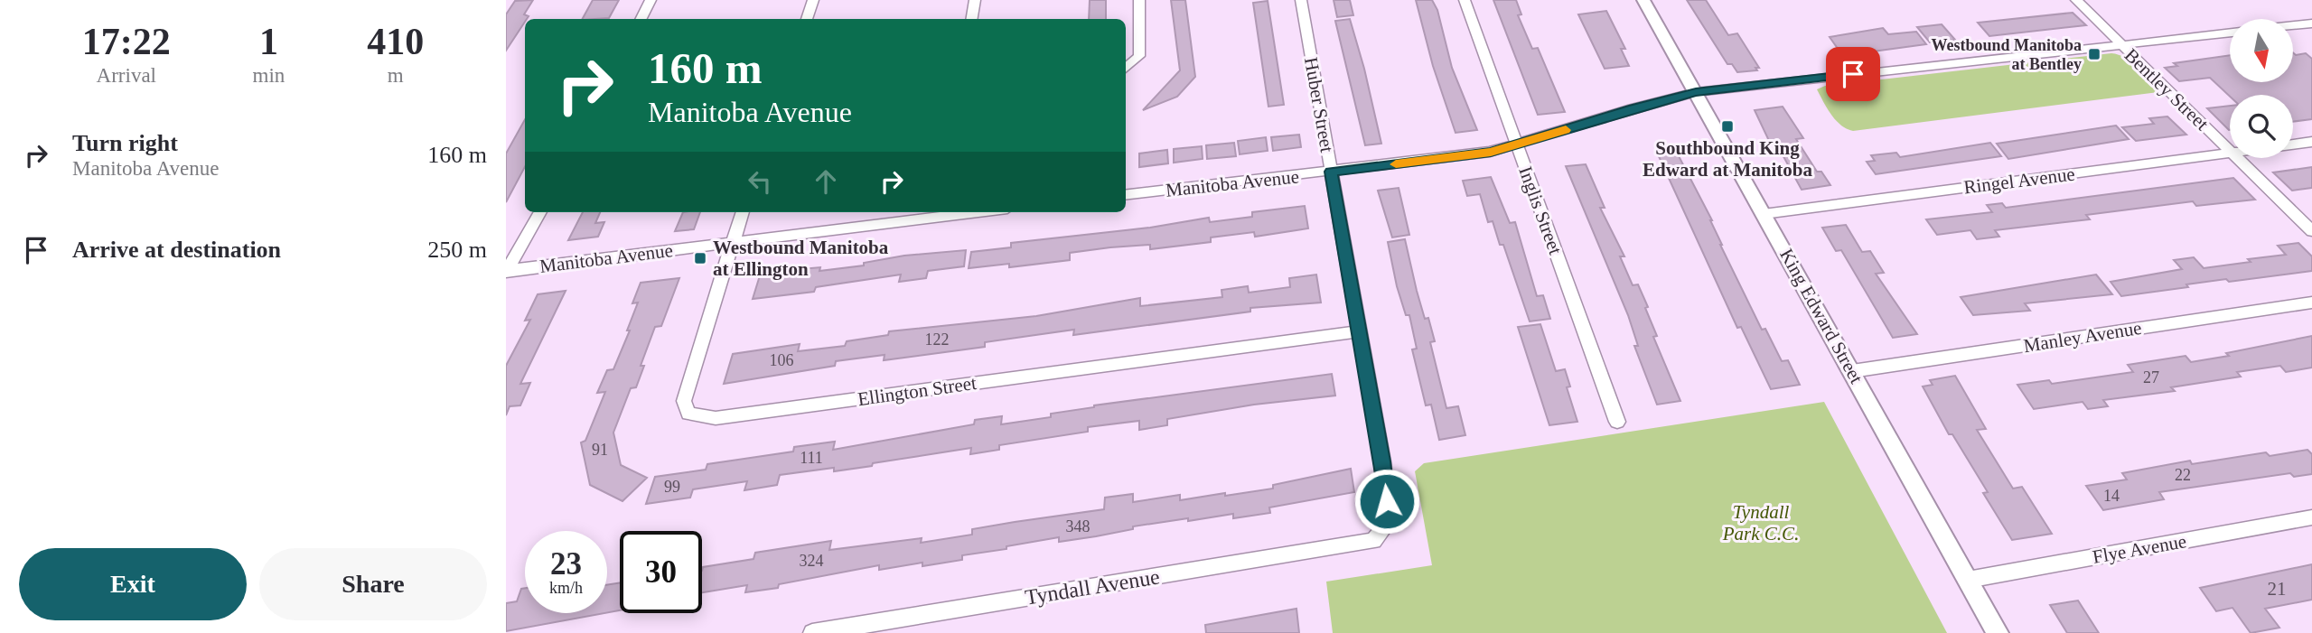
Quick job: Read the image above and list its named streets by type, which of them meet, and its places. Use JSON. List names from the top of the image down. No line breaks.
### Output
{"streets":{"street":["Bentley Street","Huber Street","Ringel Avenue","Manitoba Avenue","Inglis Street","King Edward Street","Manley Avenue","Ellington Street","Flye Avenue","Tyndall Avenue"]},"crossings":[["Bentley Street","Manitoba Avenue"],["Huber Street","Manitoba Avenue"],["Huber Street","Ellington Street"],["Huber Street","Tyndall Avenue"],["Ringel Avenue","King Edward Street"],["Manitoba Avenue","Inglis Street"],["Manitoba Avenue","King Edward Street"],["Manitoba Avenue","Ellington Street"],["King Edward Street","Manley Avenue"],["King Edward Street","Flye Avenue"]],"parks":["Tyndall Park C.C."],"places":{"transit":["Westbound Manitoba at Bentley","Southbound King Edward at Manitoba","Westbound Manitoba at Ellington"]},"house_numbers":["122","106","27","91","111","22","99","14","348","324","21"],"north":"bottom","page":{"eta":["17:22","Arrival","1","min","410","m"],"turn":["160 m","Manitoba Avenue"],"list":[{"name":"Turn right","note":"Manitoba Avenue","value":"160 m"},{"name":"Arrive at destination","value":"250 m"}],"speed":"23 km/h","limit":"30","buttons":["Exit","Share"]}}
